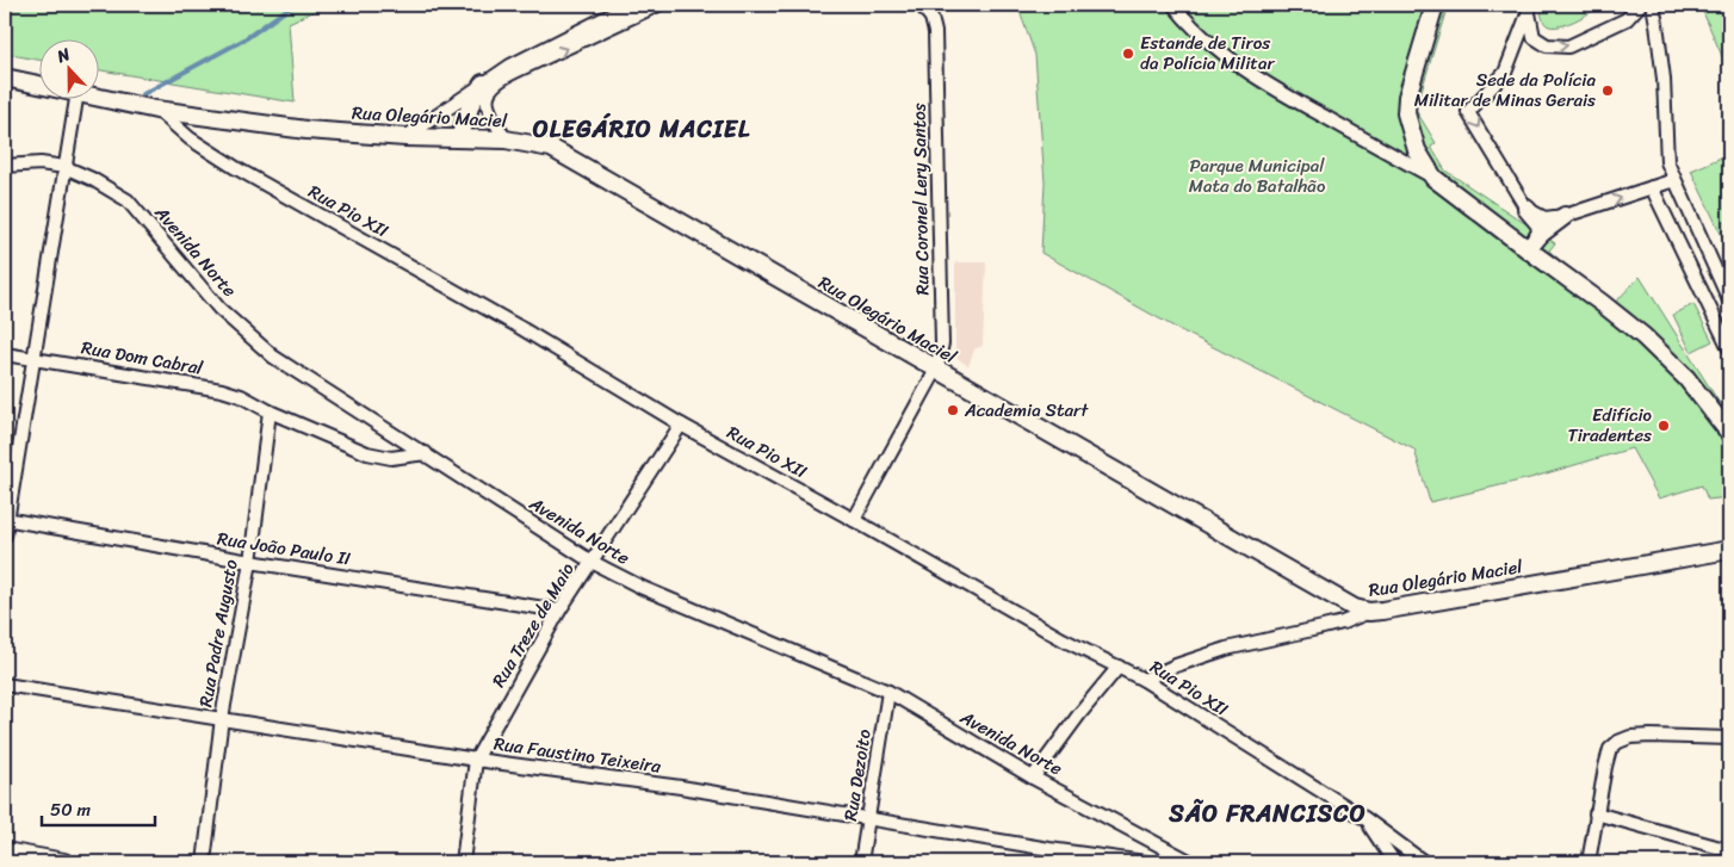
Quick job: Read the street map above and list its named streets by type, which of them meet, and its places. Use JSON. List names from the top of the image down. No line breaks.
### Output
{"streets":{"street":["Rua Olegário Maciel","Rua Coronel Lery Santos","Rua Pio XII","Avenida Norte","Rua Dom Cabral","Rua João Paulo II","Rua Treze de Maio","Rua Padre Augusto","Rua Faustino Teixeira","Rua Dezoito"]},"crossings":[["Rua Olegário Maciel","Rua Coronel Lery Santos"],["Rua Olegário Maciel","Rua Pio XII"],["Rua Coronel Lery Santos","Rua Pio XII"],["Rua Pio XII","Rua Treze de Maio"],["Avenida Norte","Rua Dom Cabral"],["Avenida Norte","Rua Treze de Maio"],["Avenida Norte","Rua Dezoito"],["Rua Dom Cabral","Rua Padre Augusto"],["Rua João Paulo II","Rua Treze de Maio"],["Rua João Paulo II","Rua Padre Augusto"],["Rua Treze de Maio","Rua Faustino Teixeira"],["Rua Padre Augusto","Rua Faustino Teixeira"],["Rua Faustino Teixeira","Rua Dezoito"]],"districts":["OLEGÁRIO MACIEL","SÃO FRANCISCO"],"parks":["Parque Municipal Mata do Batalhão"],"places":["Estande de Tiros da Polícia Militar","Sede da Polícia Militar de Minas Gerais","Academia Start","Edifício Tiradentes"],"scale_bar":"50 m","north":"top"}
